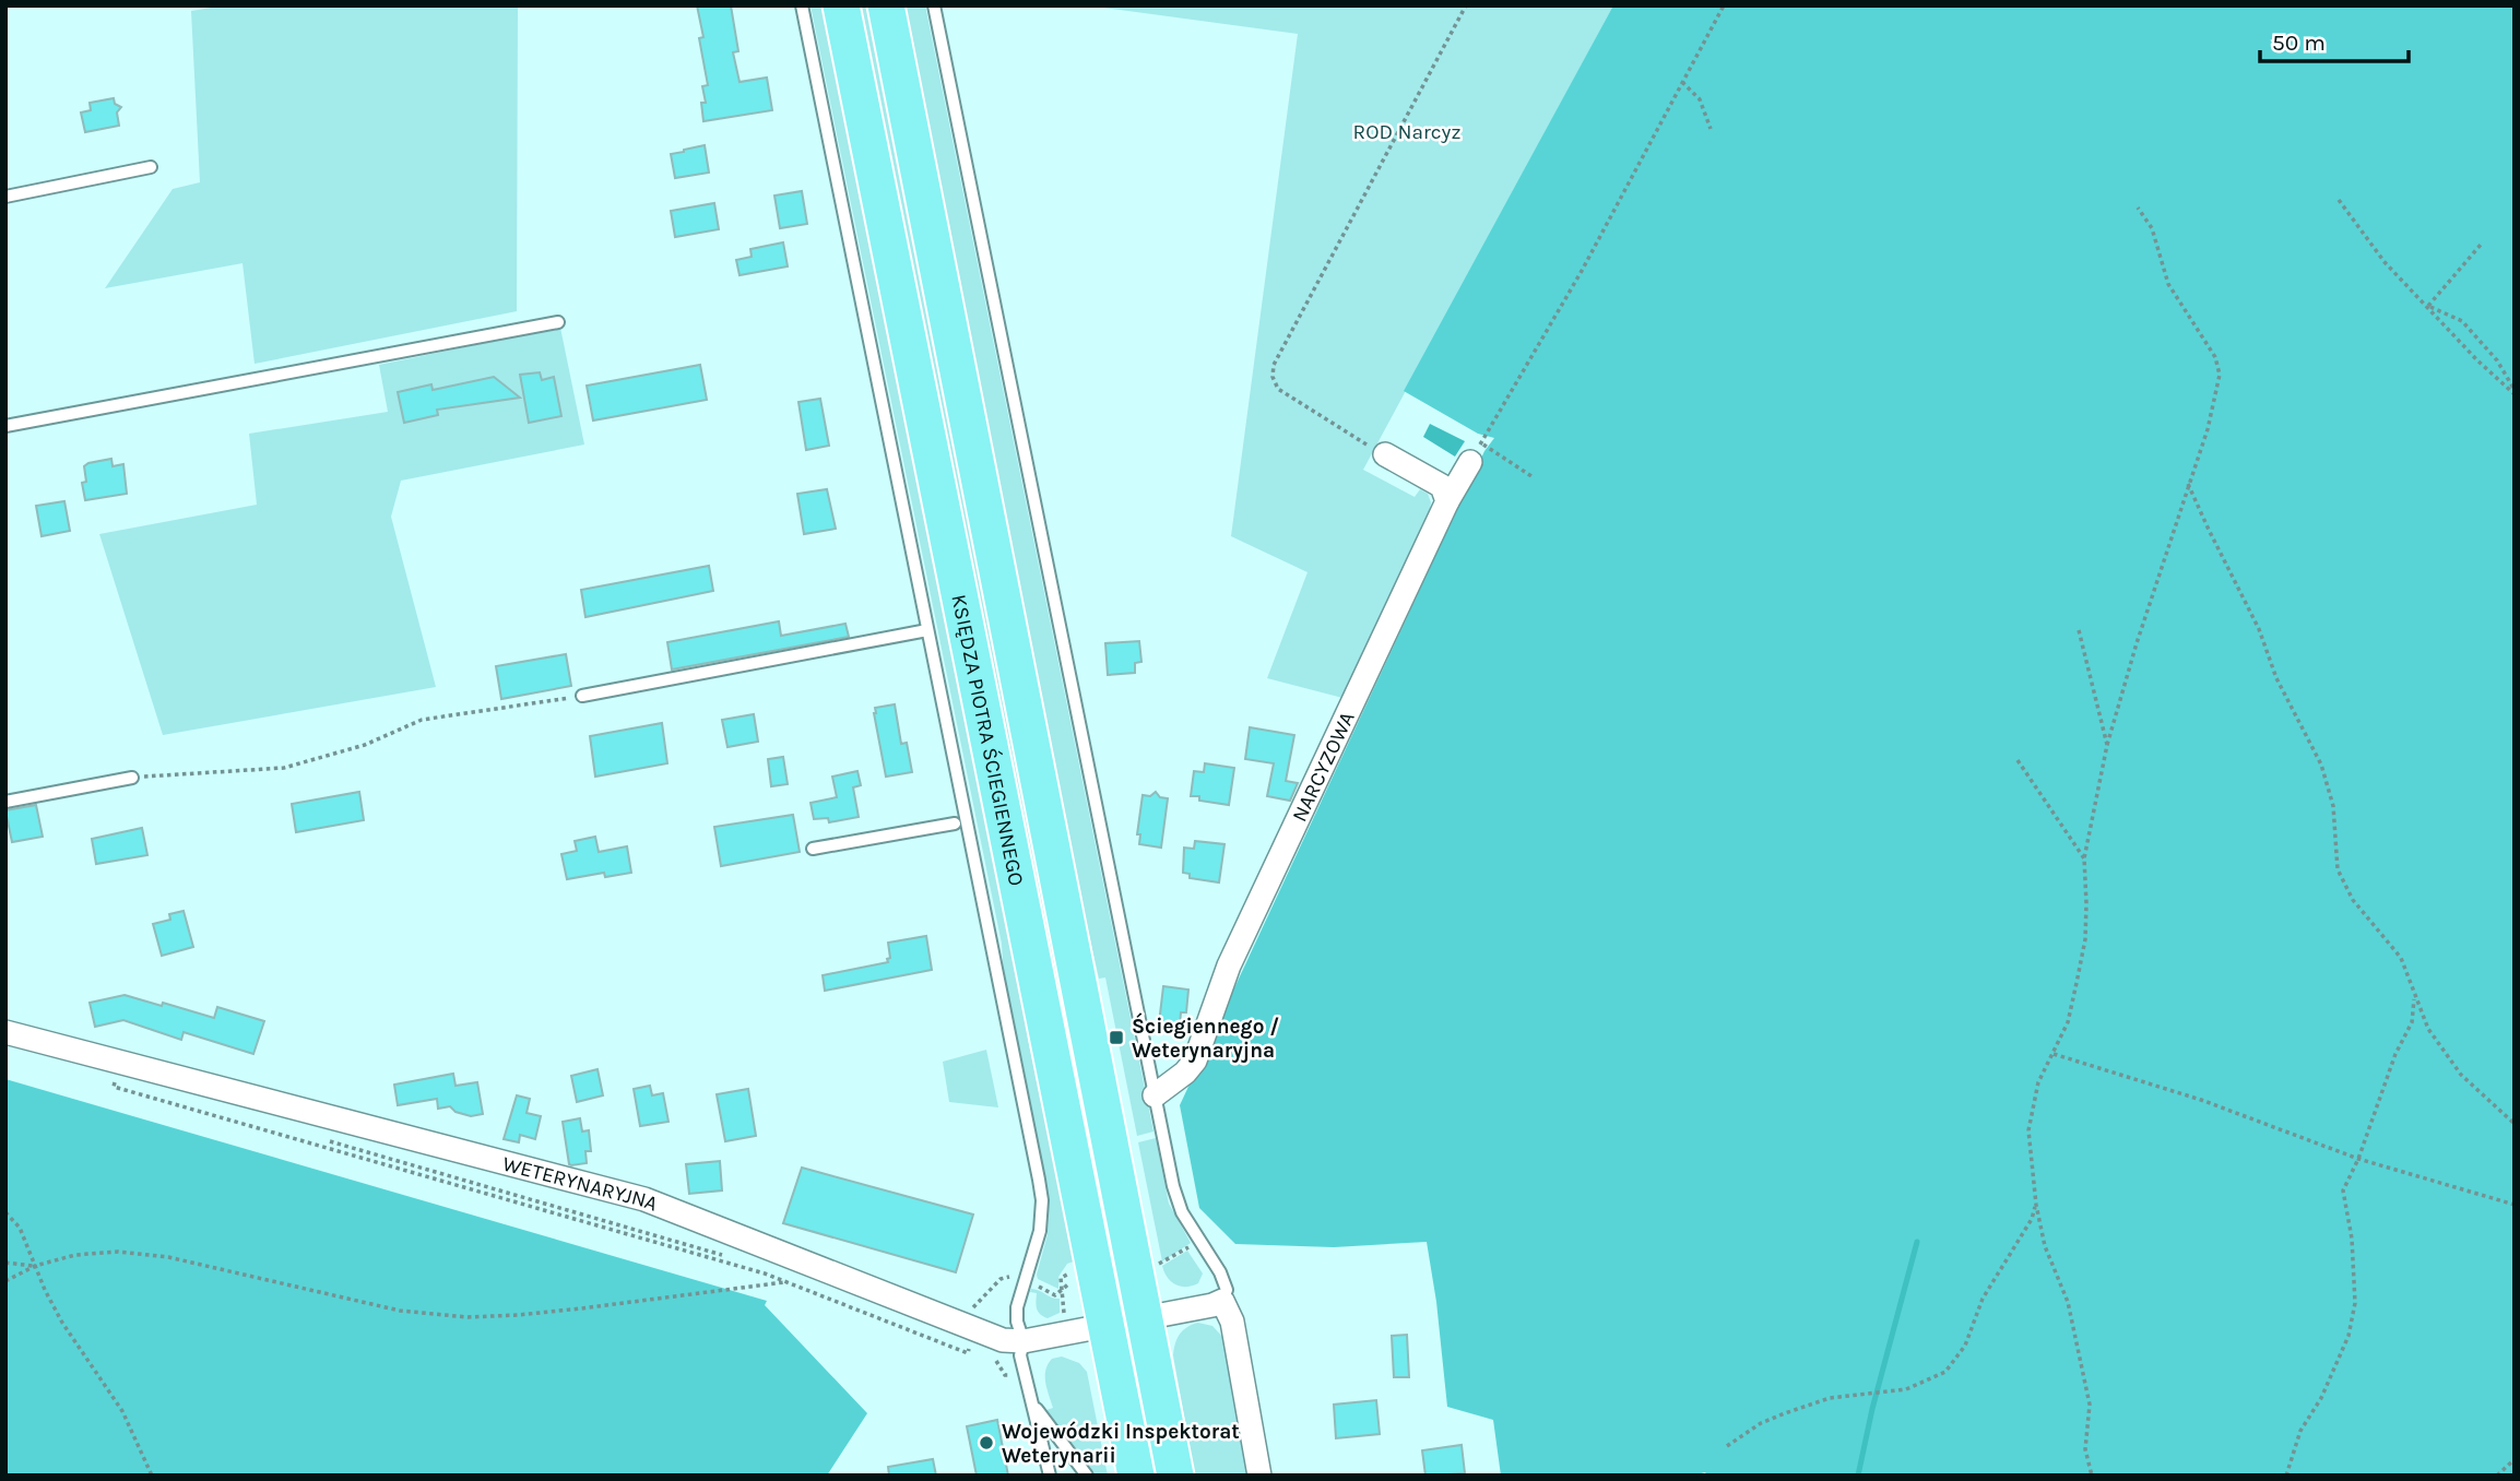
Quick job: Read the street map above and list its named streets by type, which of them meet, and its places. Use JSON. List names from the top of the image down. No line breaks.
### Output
{"streets":{"main road":["KSIĘDZA PIOTRA ŚCIEGIENNEGO"],"street":["NARCYZOWA","WETERYNARYJNA"]},"crossings":[["KSIĘDZA PIOTRA ŚCIEGIENNEGO","WETERYNARYJNA"]],"parks":["ROD Narcyz"],"places":{"transit":["Ściegiennego / Weterynaryjna"],"other":["Wojewódzki Inspektorat Weterynarii"]},"scale_bar":"50 m"}
